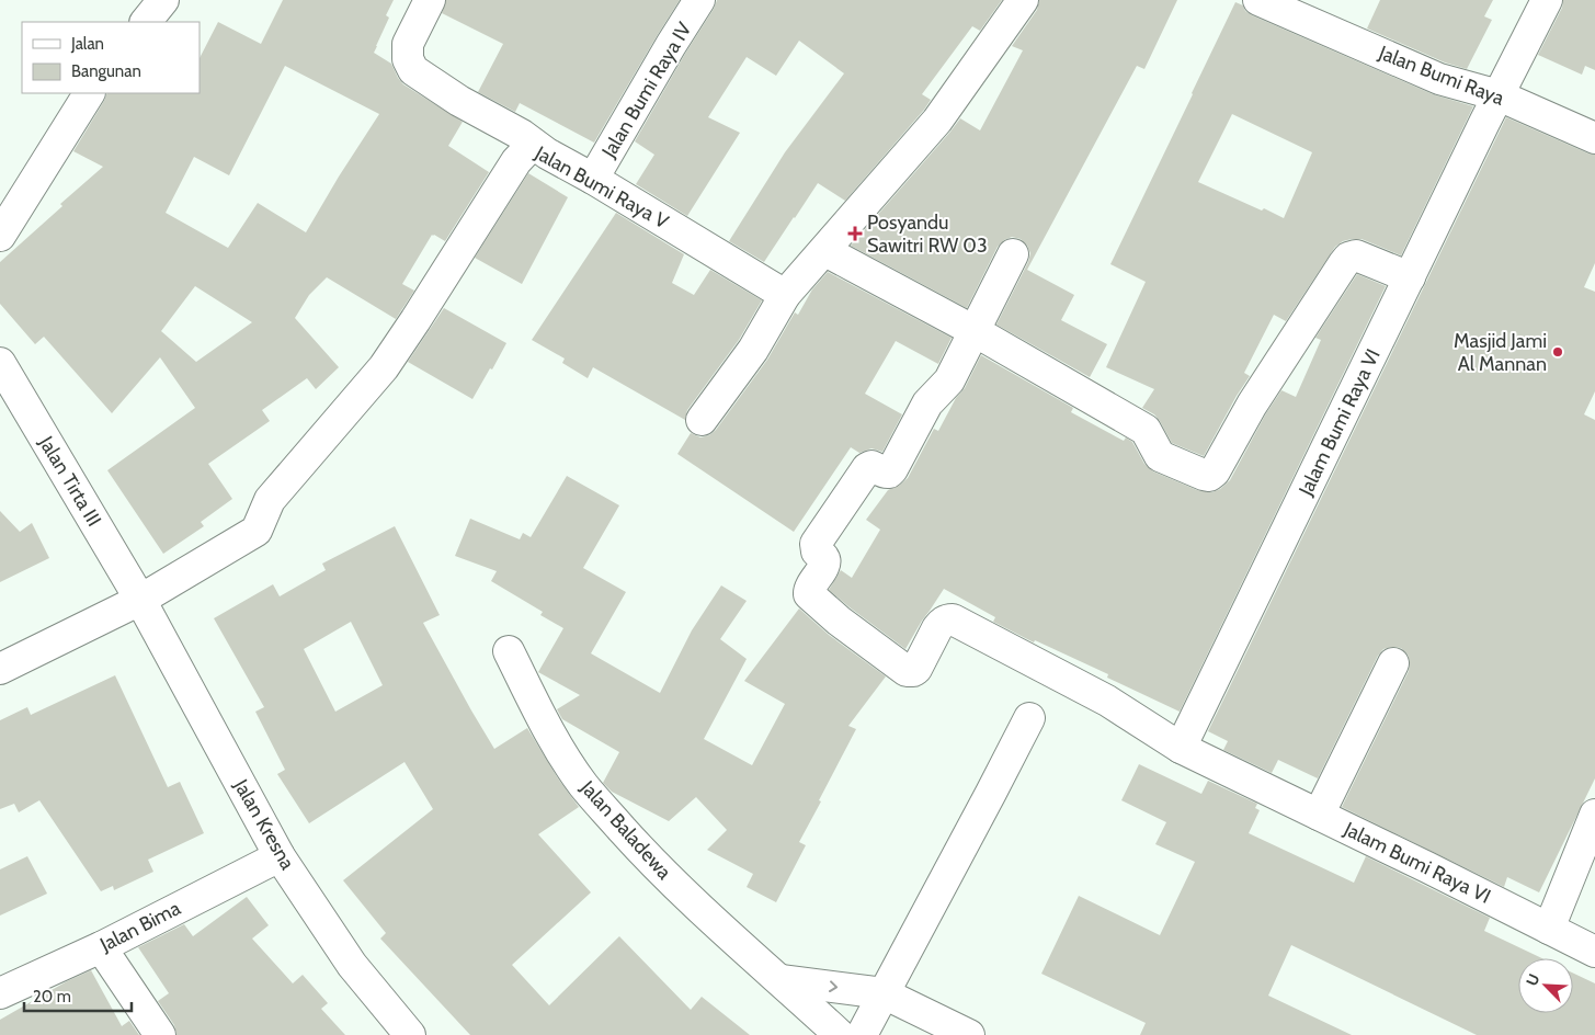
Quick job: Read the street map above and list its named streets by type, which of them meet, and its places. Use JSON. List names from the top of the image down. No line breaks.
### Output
{"streets":{"street":["Jalan Bumi Raya","Jalan Bumi Raya IV","Jalan Bumi Raya V","Jalam Bumi Raya VI","Jalan Tirta III","Jalan Kresna","Jalan Baladewa","Jalan Bima"]},"crossings":[["Jalan Bumi Raya","Jalam Bumi Raya VI"],["Jalan Bumi Raya IV","Jalan Bumi Raya V"],["Jalan Bumi Raya V","Jalan Tirta III"],["Jalan Bumi Raya V","Jalan Kresna"],["Jalan Tirta III","Jalan Kresna"],["Jalan Kresna","Jalan Bima"]],"places":{"health":["Posyandu Sawitri RW 03"],"other":["Masjid Jami Al Mannan"]},"legend":["Jalan","Bangunan"],"scale_bar":"20 m","north":"top left"}
